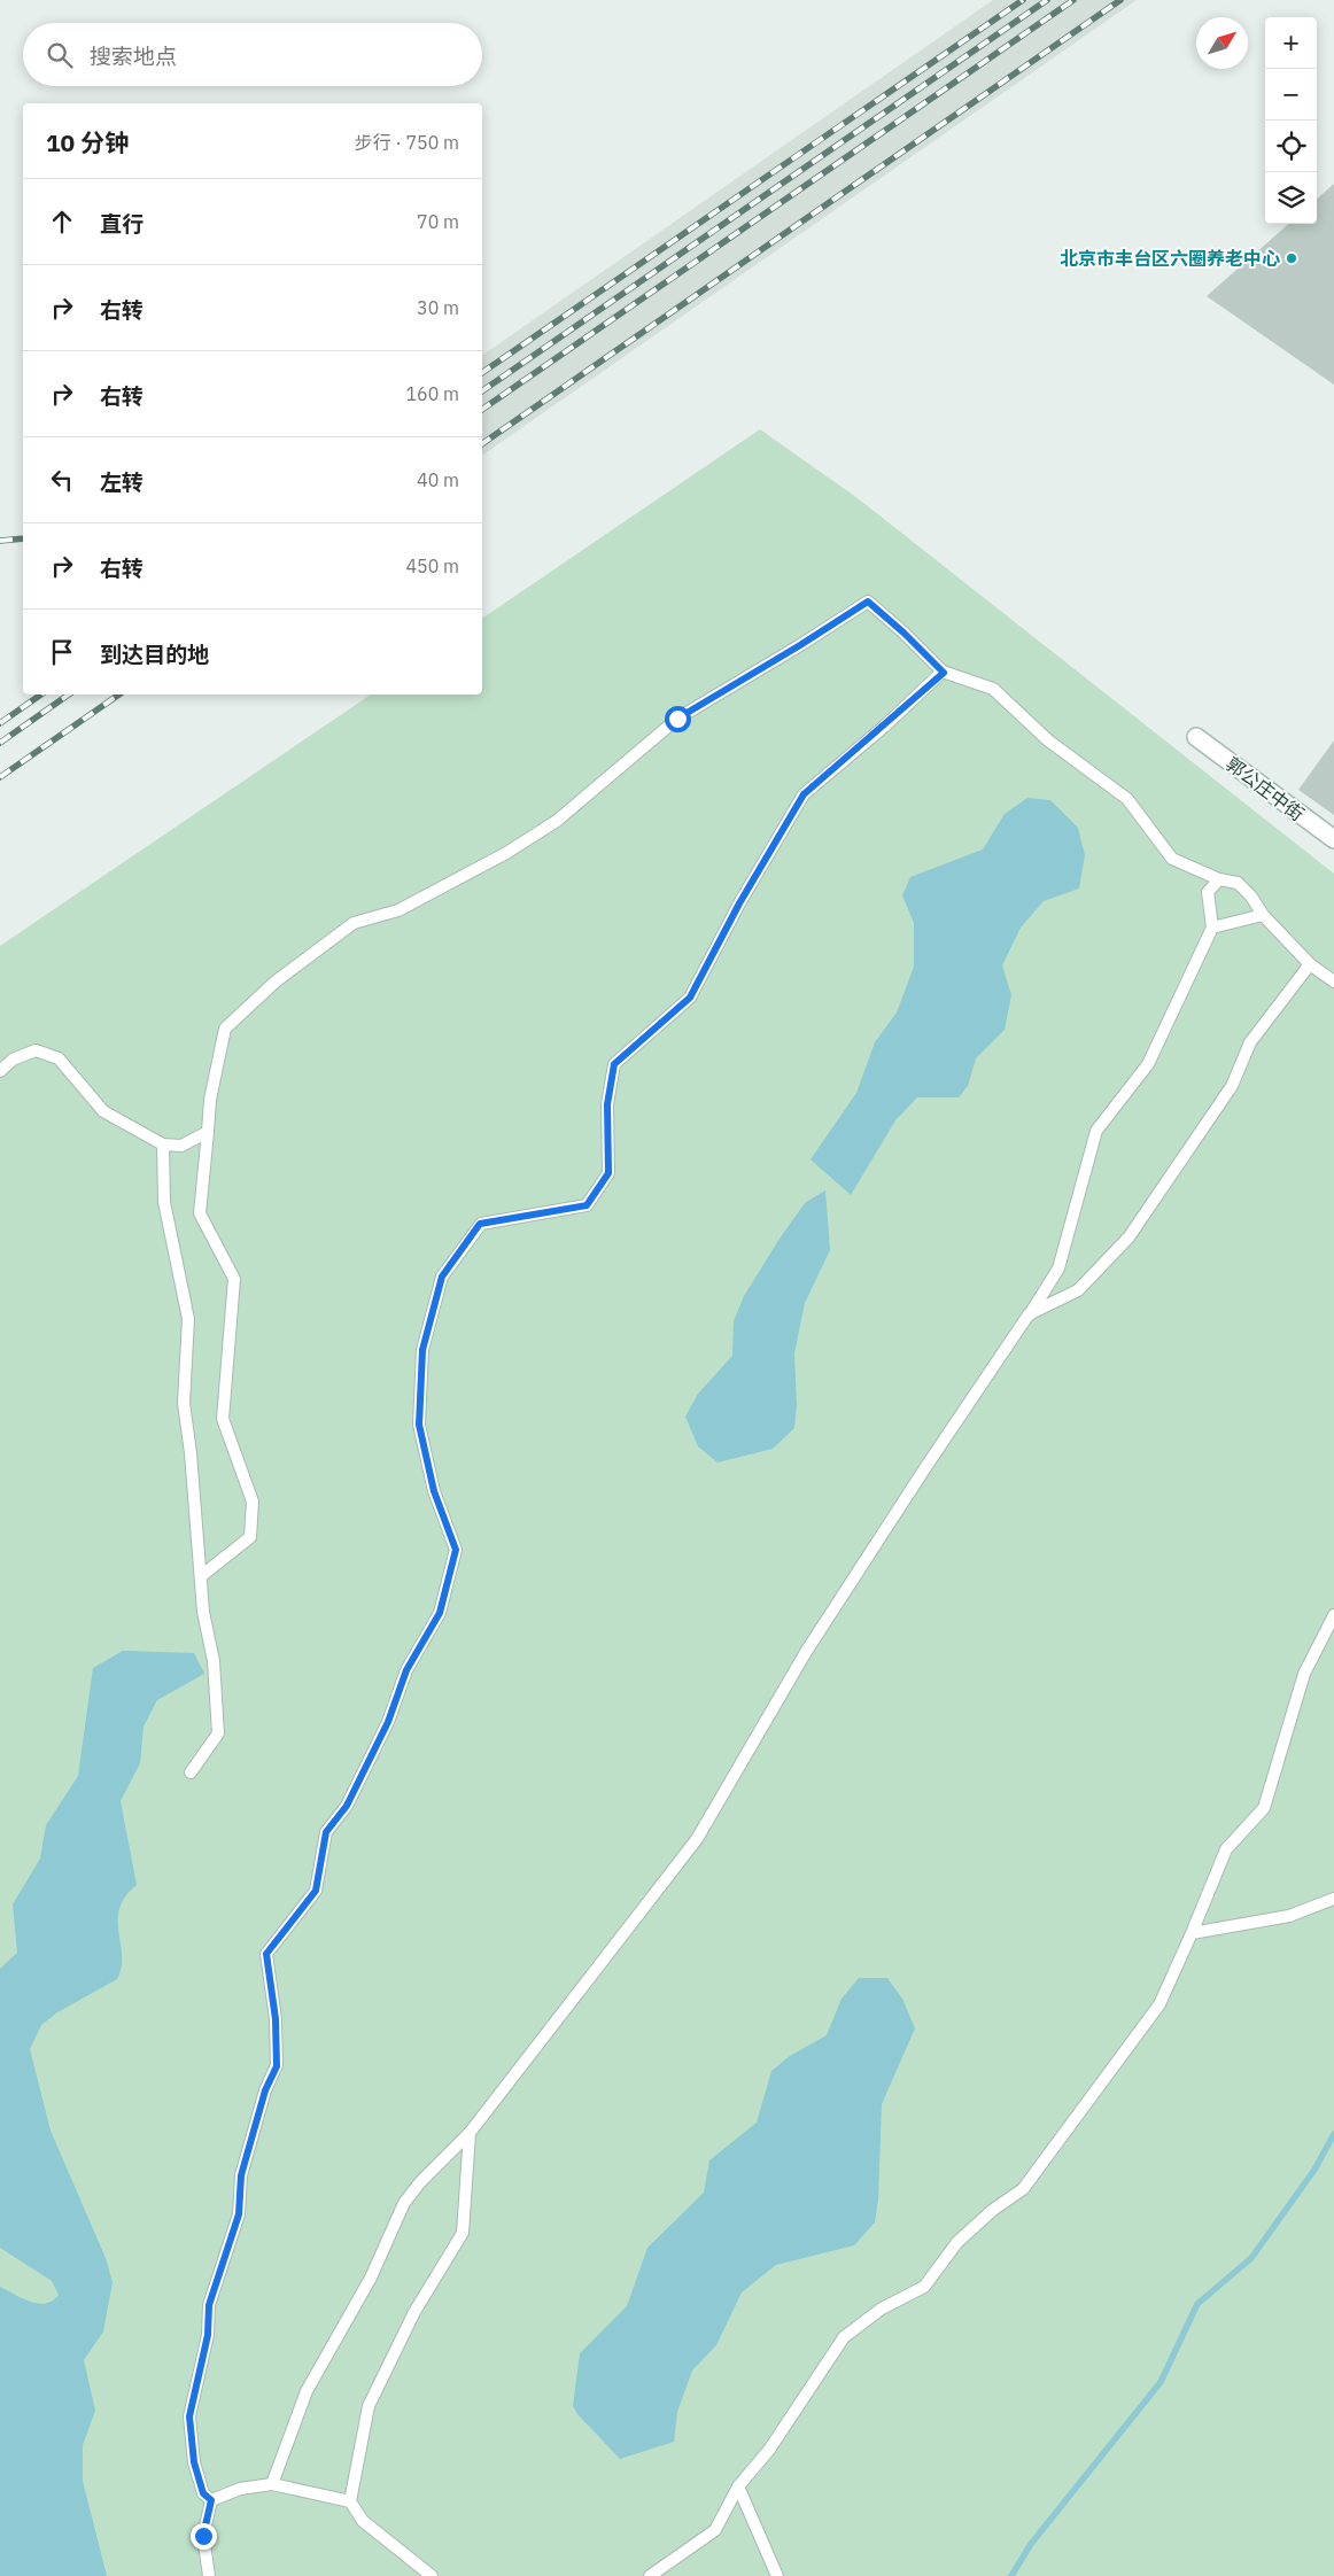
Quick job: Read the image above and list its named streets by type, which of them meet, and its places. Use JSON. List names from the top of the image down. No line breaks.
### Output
{"streets":{"street":["郭公庄中街"]},"places":["北京市丰台区六圈养老中心"],"north":"top right","page":{"map_buttons":["+","−"],"search":"搜索地点","heading":["10 分钟","步行 · 750 m"],"list":[["直行","70 m"],["右转","30 m"],["右转","160 m"],["左转","40 m"],["右转","450 m"],"到达目的地"]}}
